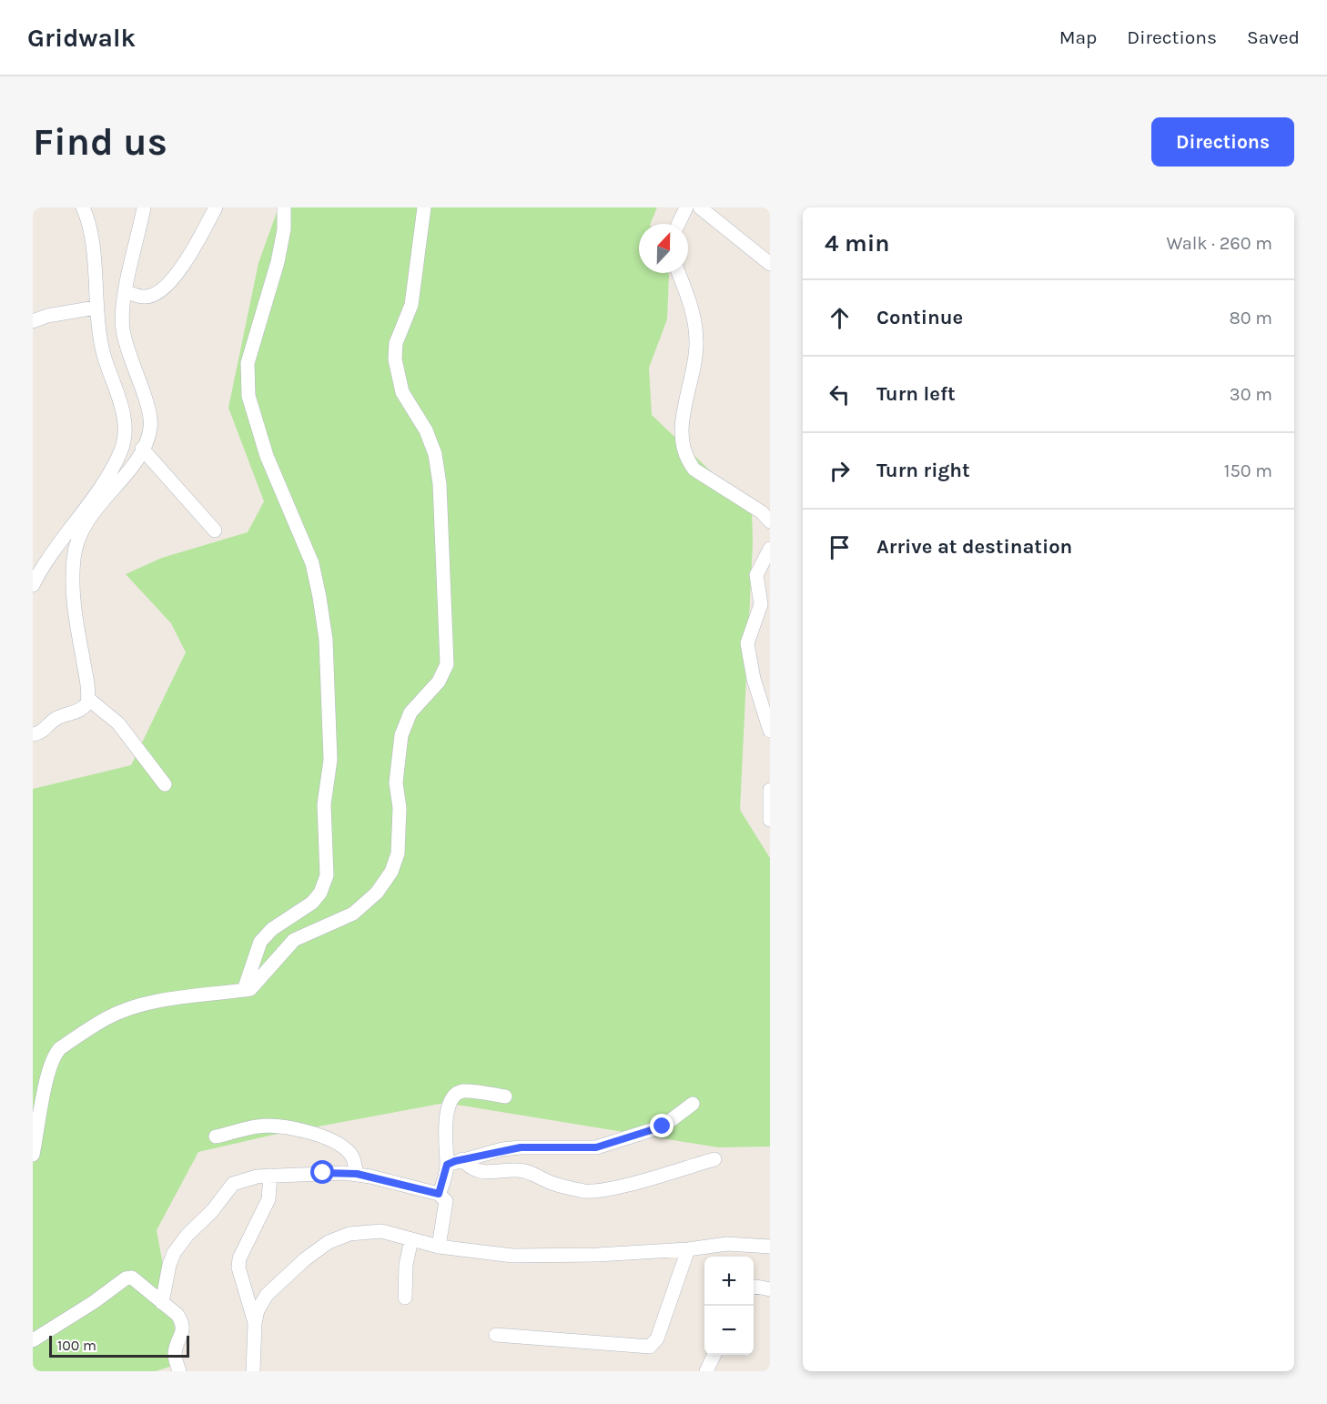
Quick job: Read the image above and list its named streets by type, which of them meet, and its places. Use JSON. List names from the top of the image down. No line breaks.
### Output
{"scale_bar":"100 m","north":"top","page":{"header":"Gridwalk","nav":["Map","Directions","Saved"],"buttons":"Directions","title":"Find us","heading":["4 min","Walk · 260 m"],"list":[["Continue","80 m"],["Turn left","30 m"],["Turn right","150 m"],"Arrive at destination"],"map_buttons":["+","−"],"scale":"100 m"}}
